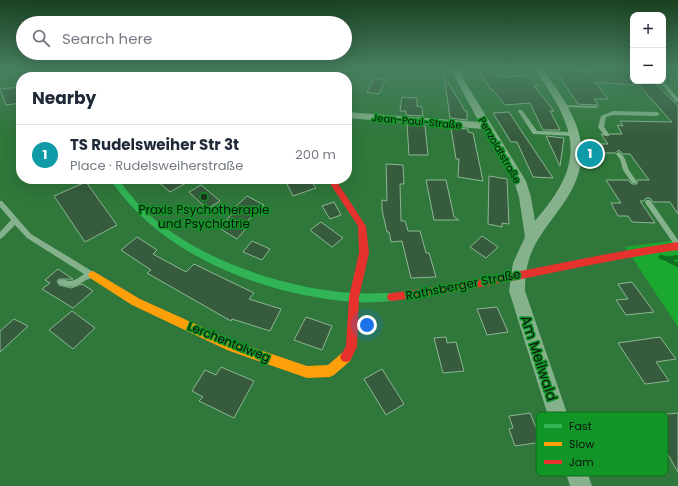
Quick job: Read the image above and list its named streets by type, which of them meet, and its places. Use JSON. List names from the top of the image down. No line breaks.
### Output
{"streets":{"street":["Jean-Paul-Straße","Penzoldtstraße","Rathsberger Straße","Lerchentalweg","Am Meilwald"]},"crossings":[["Jean-Paul-Straße","Penzoldtstraße"],["Rathsberger Straße","Lerchentalweg"],["Rathsberger Straße","Am Meilwald"]],"places":["Praxis Psychotherapie und Psychiatrie"],"legend":["Fast","Slow","Jam"],"page":{"map_buttons":["+","−"],"search":"Search here","heading":"Nearby","list":[{"mark":"1","name":"TS Rudelsweiher Str 3t","note":"Place · Rudelsweiherstraße","value":"200 m"}],"pins":"1"}}
